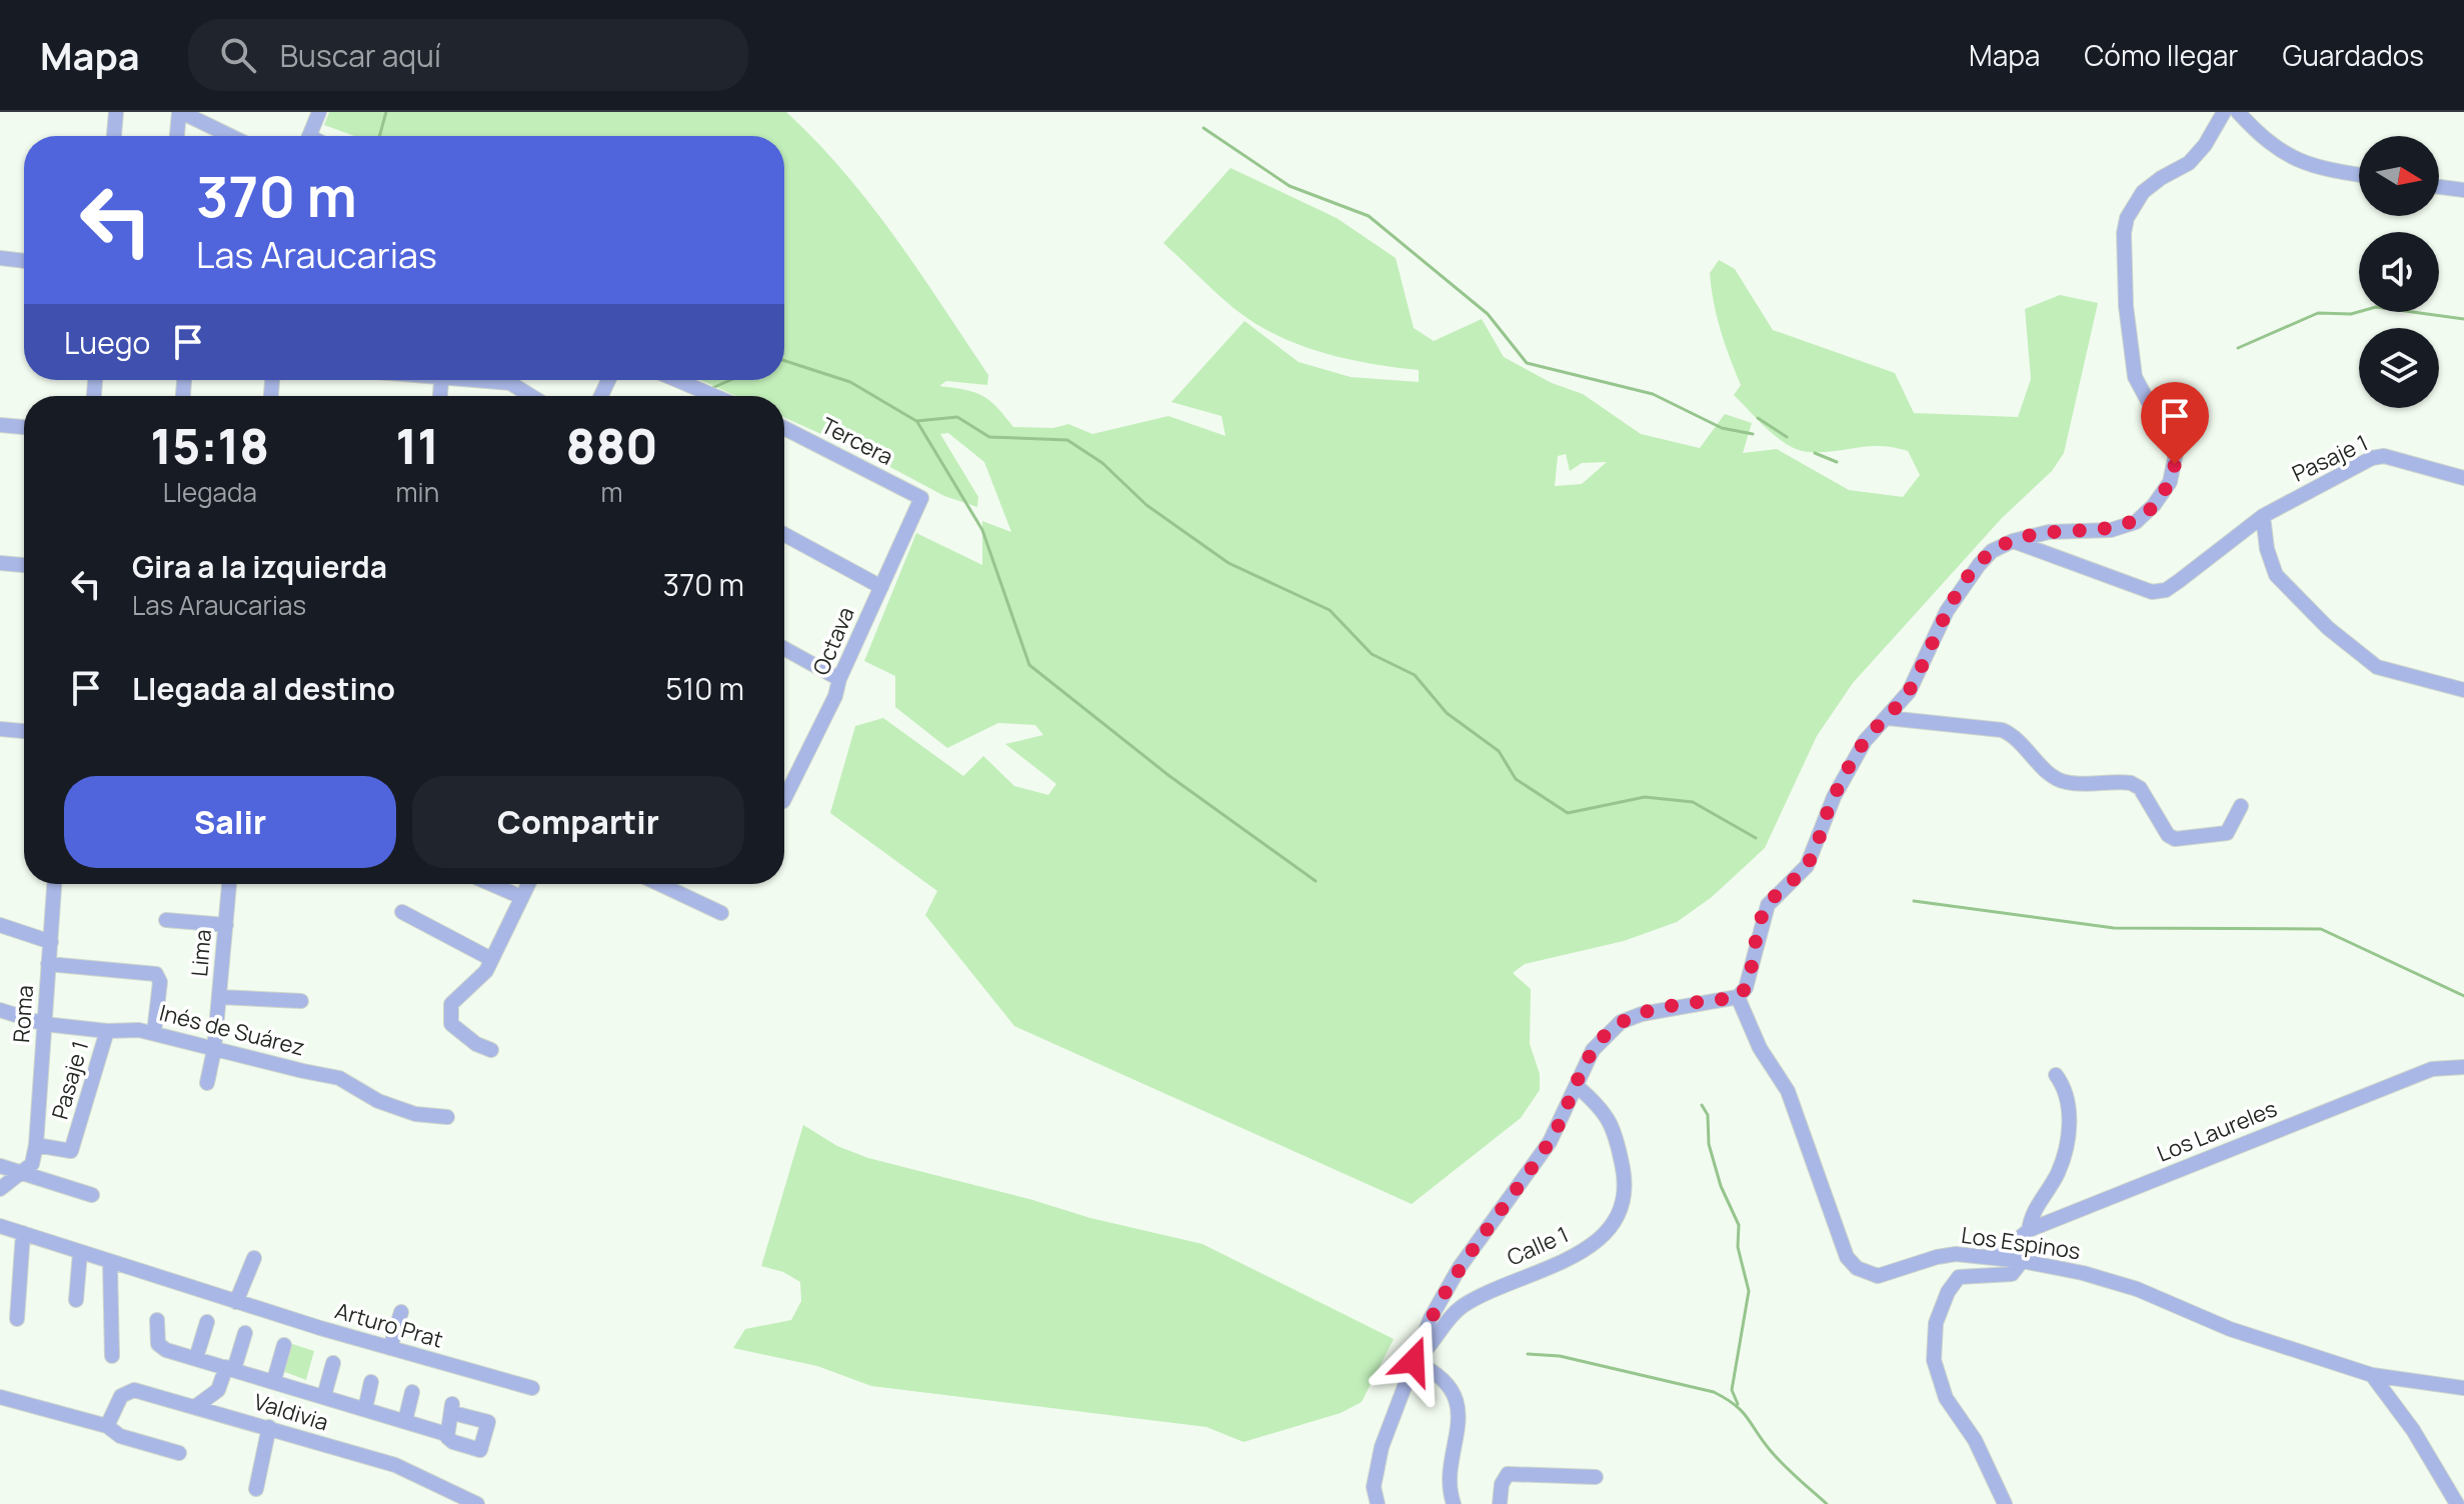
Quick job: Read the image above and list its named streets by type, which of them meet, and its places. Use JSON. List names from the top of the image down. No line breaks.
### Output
{"streets":{"street":["Tercera","Pasaje 1","Octava","Lima","Roma","Inés de Suárez","Los Laureles","Los Espinos","Calle 1","Arturo Prat","Valdivia"]},"crossings":[["Tercera","Octava"],["Pasaje 1","Roma"],["Pasaje 1","Inés de Suárez"],["Lima","Inés de Suárez"],["Roma","Inés de Suárez"],["Los Laureles","Los Espinos"]],"north":"right","page":{"header":"Mapa","search":"Buscar aquí","nav":["Mapa","Cómo llegar","Guardados"],"turn":["370 m","Las Araucarias"],"then":"Luego","eta":["15:18","Llegada","11","min","880","m"],"list":[{"name":"Gira a la izquierda","note":"Las Araucarias","value":"370 m"},{"name":"Llegada al destino","value":"510 m"}],"buttons":["Salir","Compartir"]}}
